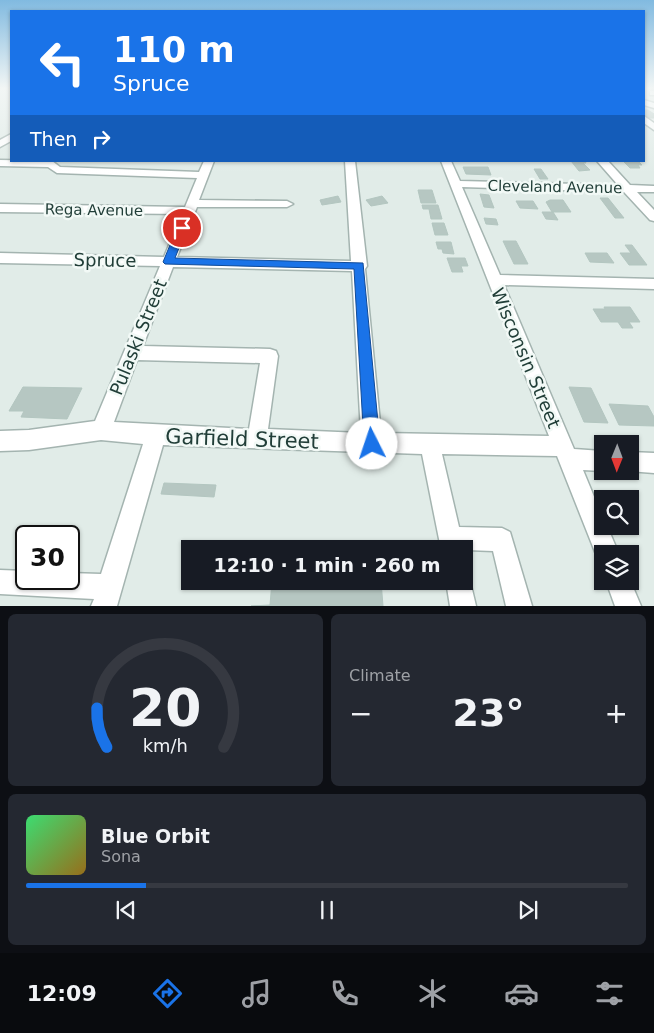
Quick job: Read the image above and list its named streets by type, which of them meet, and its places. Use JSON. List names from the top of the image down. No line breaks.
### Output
{"streets":{"street":["Cleveland Avenue","Rega Avenue","Spruce","Pulaski Street","Wisconsin Street","Garfield Street"]},"crossings":[["Cleveland Avenue","Wisconsin Street"],["Rega Avenue","Pulaski Street"],["Spruce","Pulaski Street"],["Pulaski Street","Garfield Street"],["Wisconsin Street","Garfield Street"]],"north":"bottom","page":{"turn":["110 m","Spruce"],"then":"Then","limit":"30","trip":"12:10 · 1 min · 260 m","tile":"Climate","heat":["−","23°","+"],"song":["Blue Orbit","Sona"],"tabs":"12:09","gauge":["20","km/h"]}}
